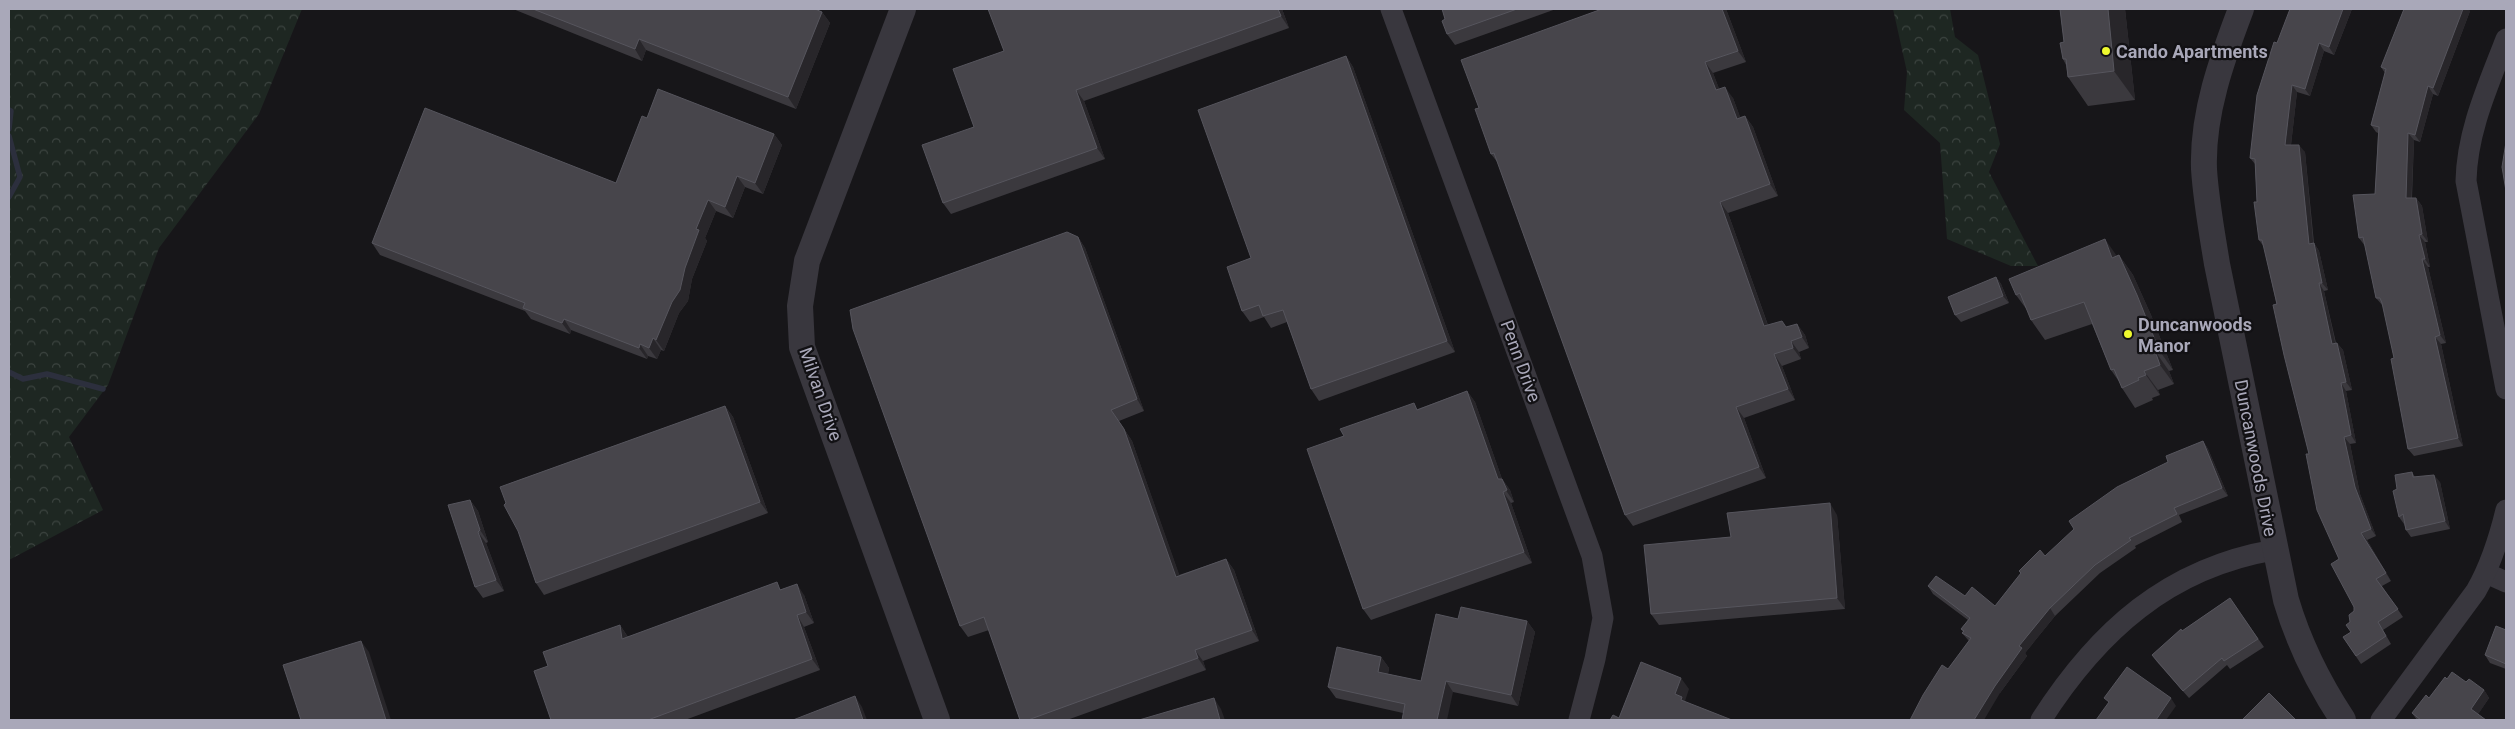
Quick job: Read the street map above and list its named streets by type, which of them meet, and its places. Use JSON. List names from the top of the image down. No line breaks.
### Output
{"streets":{"street":["Penn Drive","Milvan Drive","Duncanwoods Drive"]},"places":["Cando Apartments","Duncanwoods Manor"]}
